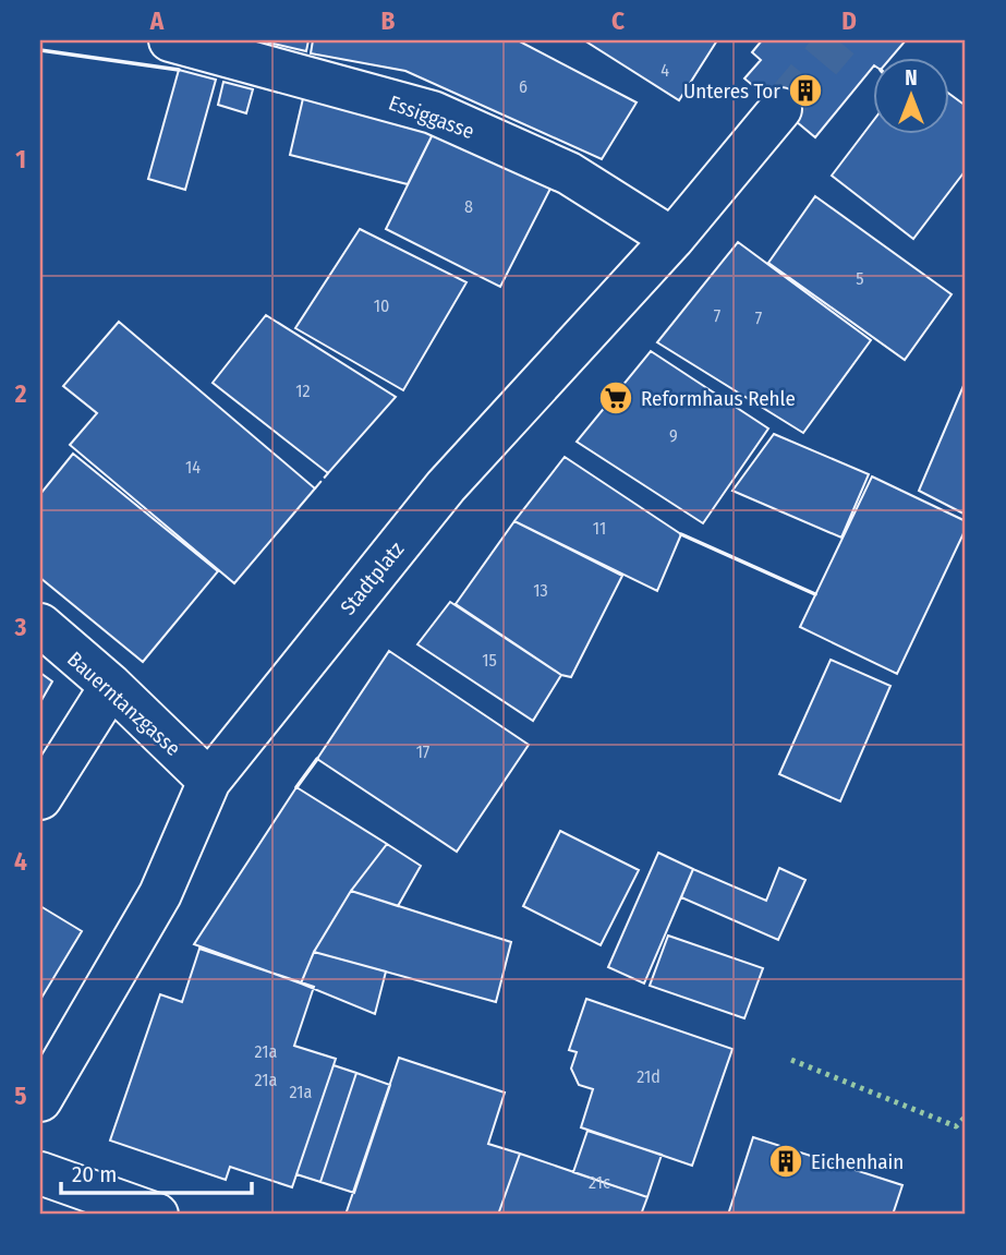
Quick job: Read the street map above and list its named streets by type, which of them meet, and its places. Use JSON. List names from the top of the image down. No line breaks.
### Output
{"streets":{"street":["Essiggasse","Stadtplatz","Bauerntanzgasse"]},"crossings":[["Essiggasse","Stadtplatz"],["Stadtplatz","Bauerntanzgasse"]],"places":{"building":["Unteres Tor","Eichenhain"],"supermarket":["Reformhaus Rehle"]},"house_numbers":["4","6","8","5","10","7","7","12","9","14","11","13","15","17","21a","21d","21a","21a","21c"],"scale_bar":"20 m","north":"top","grid":{"columns":["A","B","C","D"],"rows":["1","2","3","4","5"]}}
